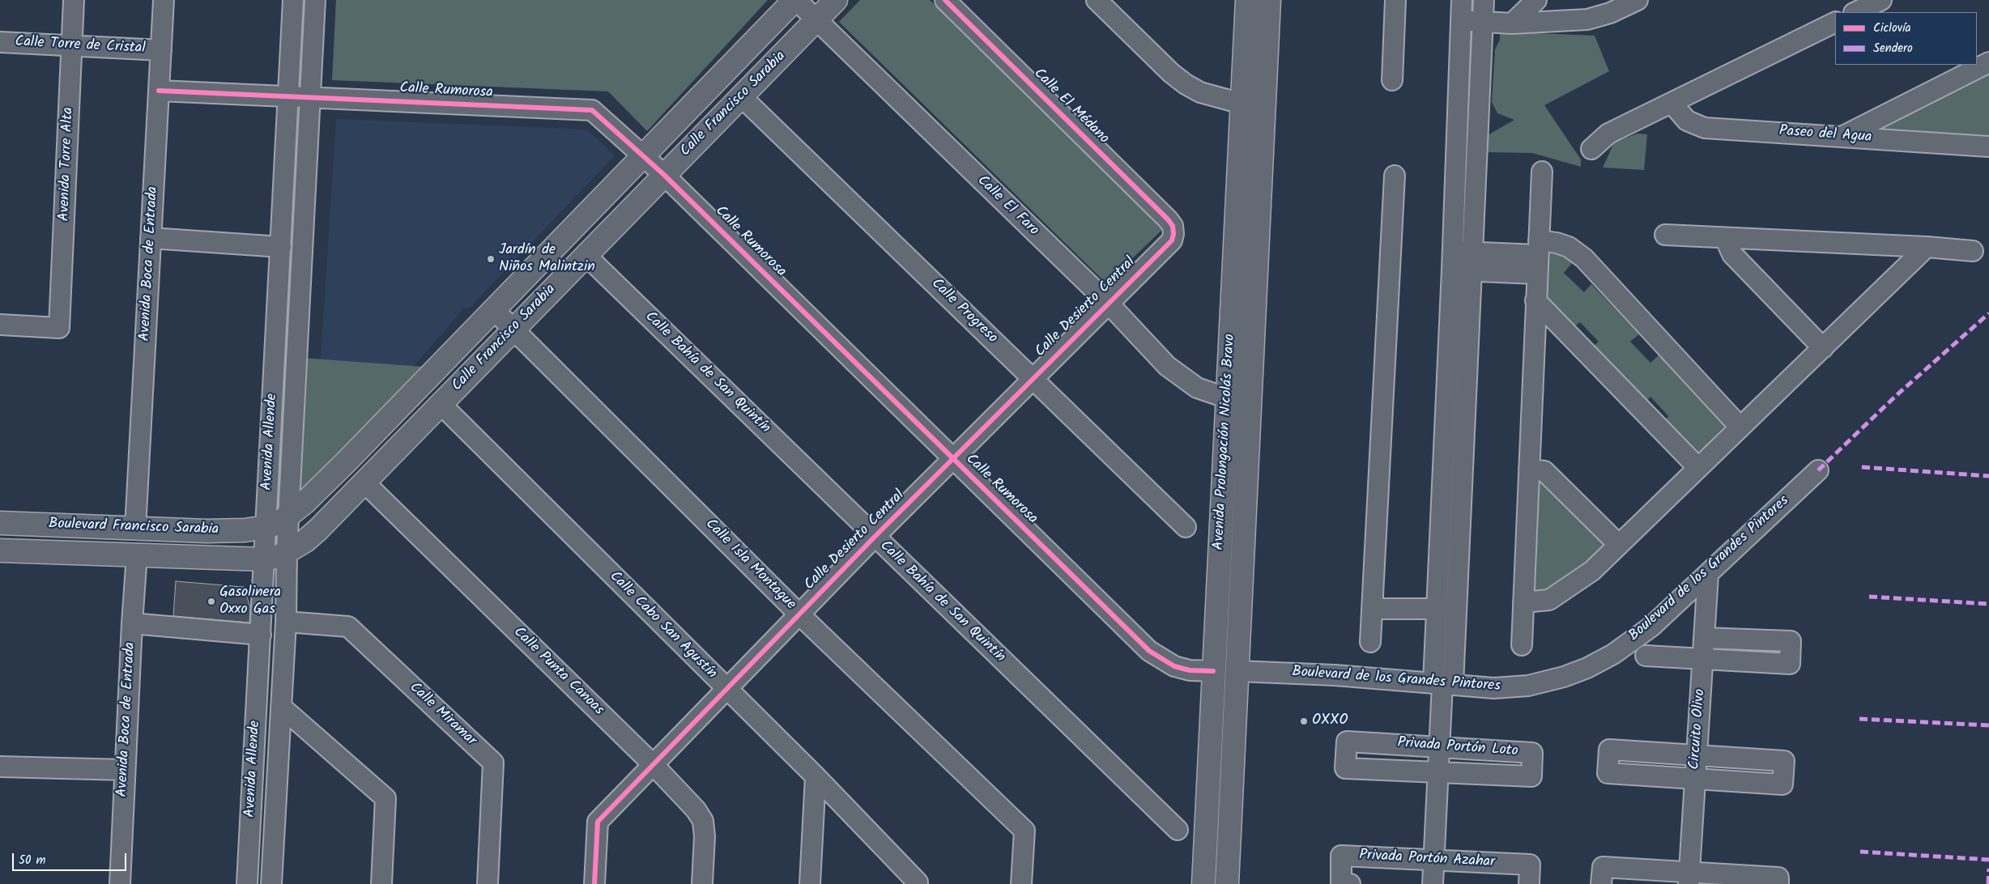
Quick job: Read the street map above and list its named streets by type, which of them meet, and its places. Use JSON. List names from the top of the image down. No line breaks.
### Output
{"streets":{"main road":["Calle Francisco Sarabia","Avenida Prolongación Nicolás Bravo","Boulevard Francisco Sarabia"],"street":["Calle Torre de Cristal","Calle Rumorosa","Calle El Médano","Paseo del Agua","Avenida Torre Alta","Calle El Faro","Avenida Boca de Entrada","Calle Desierto Central","Calle Progreso","Calle Bahía de San Quintín","Avenida Allende","Calle Isla Montague","Boulevard de los Grandes Pintores","Calle Cabo San Agustín","Calle Punta Canoas","Calle Miramar","Circuito Olivo","Privada Portón Loto","Privada Portón Azahar"]},"crossings":[["Calle Torre de Cristal","Avenida Torre Alta"],["Calle Torre de Cristal","Avenida Boca de Entrada"],["Calle Rumorosa","Calle Francisco Sarabia"],["Calle Rumorosa","Avenida Boca de Entrada"],["Calle Rumorosa","Calle Desierto Central"],["Calle Rumorosa","Avenida Allende"],["Calle Rumorosa","Avenida Prolongación Nicolás Bravo"],["Calle Francisco Sarabia","Calle El Faro"],["Calle Francisco Sarabia","Calle Progreso"],["Calle Francisco Sarabia","Calle Bahía de San Quintín"],["Calle Francisco Sarabia","Avenida Allende"],["Calle Francisco Sarabia","Boulevard Francisco Sarabia"],["Calle Francisco Sarabia","Calle Isla Montague"],["Calle Francisco Sarabia","Calle Cabo San Agustín"],["Calle Francisco Sarabia","Calle Punta Canoas"],["Calle El Médano","Calle Desierto Central"],["Calle El Faro","Calle Desierto Central"],["Calle El Faro","Avenida Prolongación Nicolás Bravo"],["Avenida Boca de Entrada","Boulevard Francisco Sarabia"],["Calle Desierto Central","Calle Progreso"],["Calle Desierto Central","Calle Bahía de San Quintín"],["Calle Desierto Central","Calle Isla Montague"],["Calle Desierto Central","Calle Cabo San Agustín"],["Calle Desierto Central","Calle Punta Canoas"],["Avenida Allende","Boulevard Francisco Sarabia"],["Avenida Allende","Calle Miramar"],["Avenida Prolongación Nicolás Bravo","Boulevard de los Grandes Pintores"],["Boulevard de los Grandes Pintores","Circuito Olivo"]],"places":["Jardín de Niños Malintzin","Gasolinera Oxxo Gas","OXXO"],"legend":["Ciclovía","Sendero"],"scale_bar":"50 m"}
